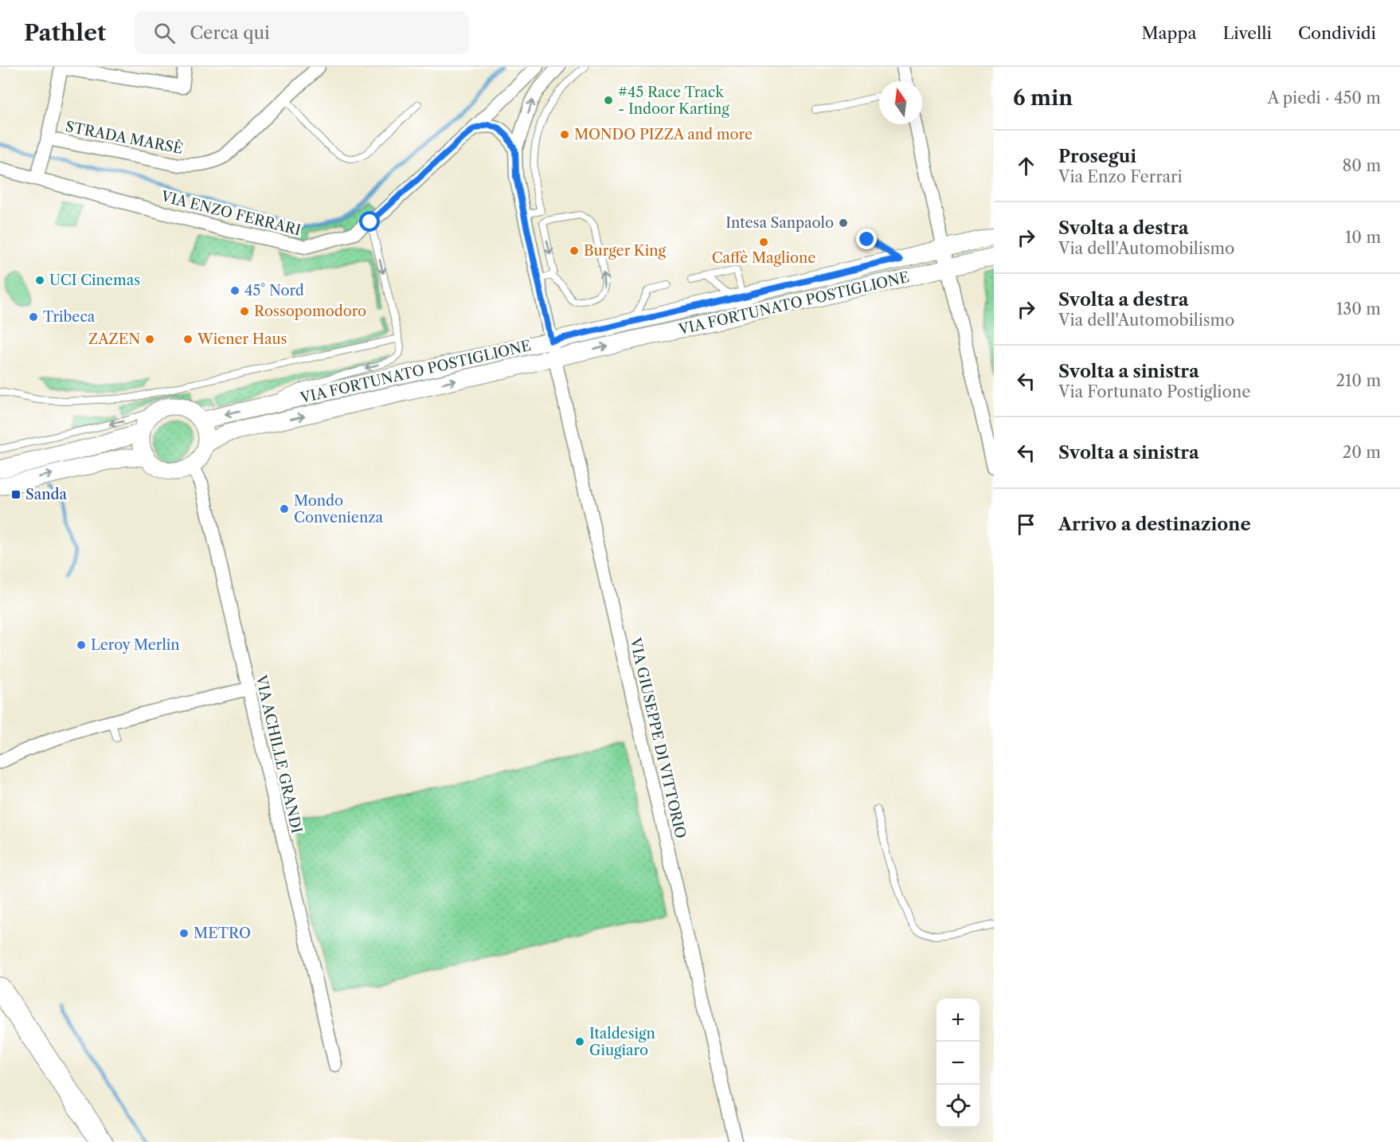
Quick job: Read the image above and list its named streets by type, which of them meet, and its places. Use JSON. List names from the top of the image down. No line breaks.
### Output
{"streets":{"street":["STRADA MARSÈ","VIA ENZO FERRARI","VIA FORTUNATO POSTIGLIONE","VIA GIUSEPPE DI VITTORIO","VIA ACHILLE GRANDI"]},"crossings":[["VIA FORTUNATO POSTIGLIONE","VIA GIUSEPPE DI VITTORIO"],["VIA FORTUNATO POSTIGLIONE","VIA ACHILLE GRANDI"]],"places":{"other":["#45 Race Track - Indoor Karting","MONDO PIZZA and more","Intesa Sanpaolo","Caffè Maglione","Burger King","UCI Cinemas","45° Nord","Rossopomodoro","Tribeca","ZAZEN","Wiener Haus","Mondo Convenienza","Leroy Merlin","METRO","Italdesign Giugiaro"],"transit":["Sanda"]},"north":"top","page":{"header":"Pathlet","search":"Cerca qui","nav":["Mappa","Livelli","Condividi"],"heading":["6 min","A piedi · 450 m"],"list":[["Prosegui","Via Enzo Ferrari","80 m"],["Svolta a destra","Via dell'Automobilismo","10 m"],["Svolta a destra","Via dell'Automobilismo","130 m"],["Svolta a sinistra","Via Fortunato Postiglione","210 m"],["Svolta a sinistra","20 m"],"Arrivo a destinazione"],"map_buttons":["+","−"]}}
